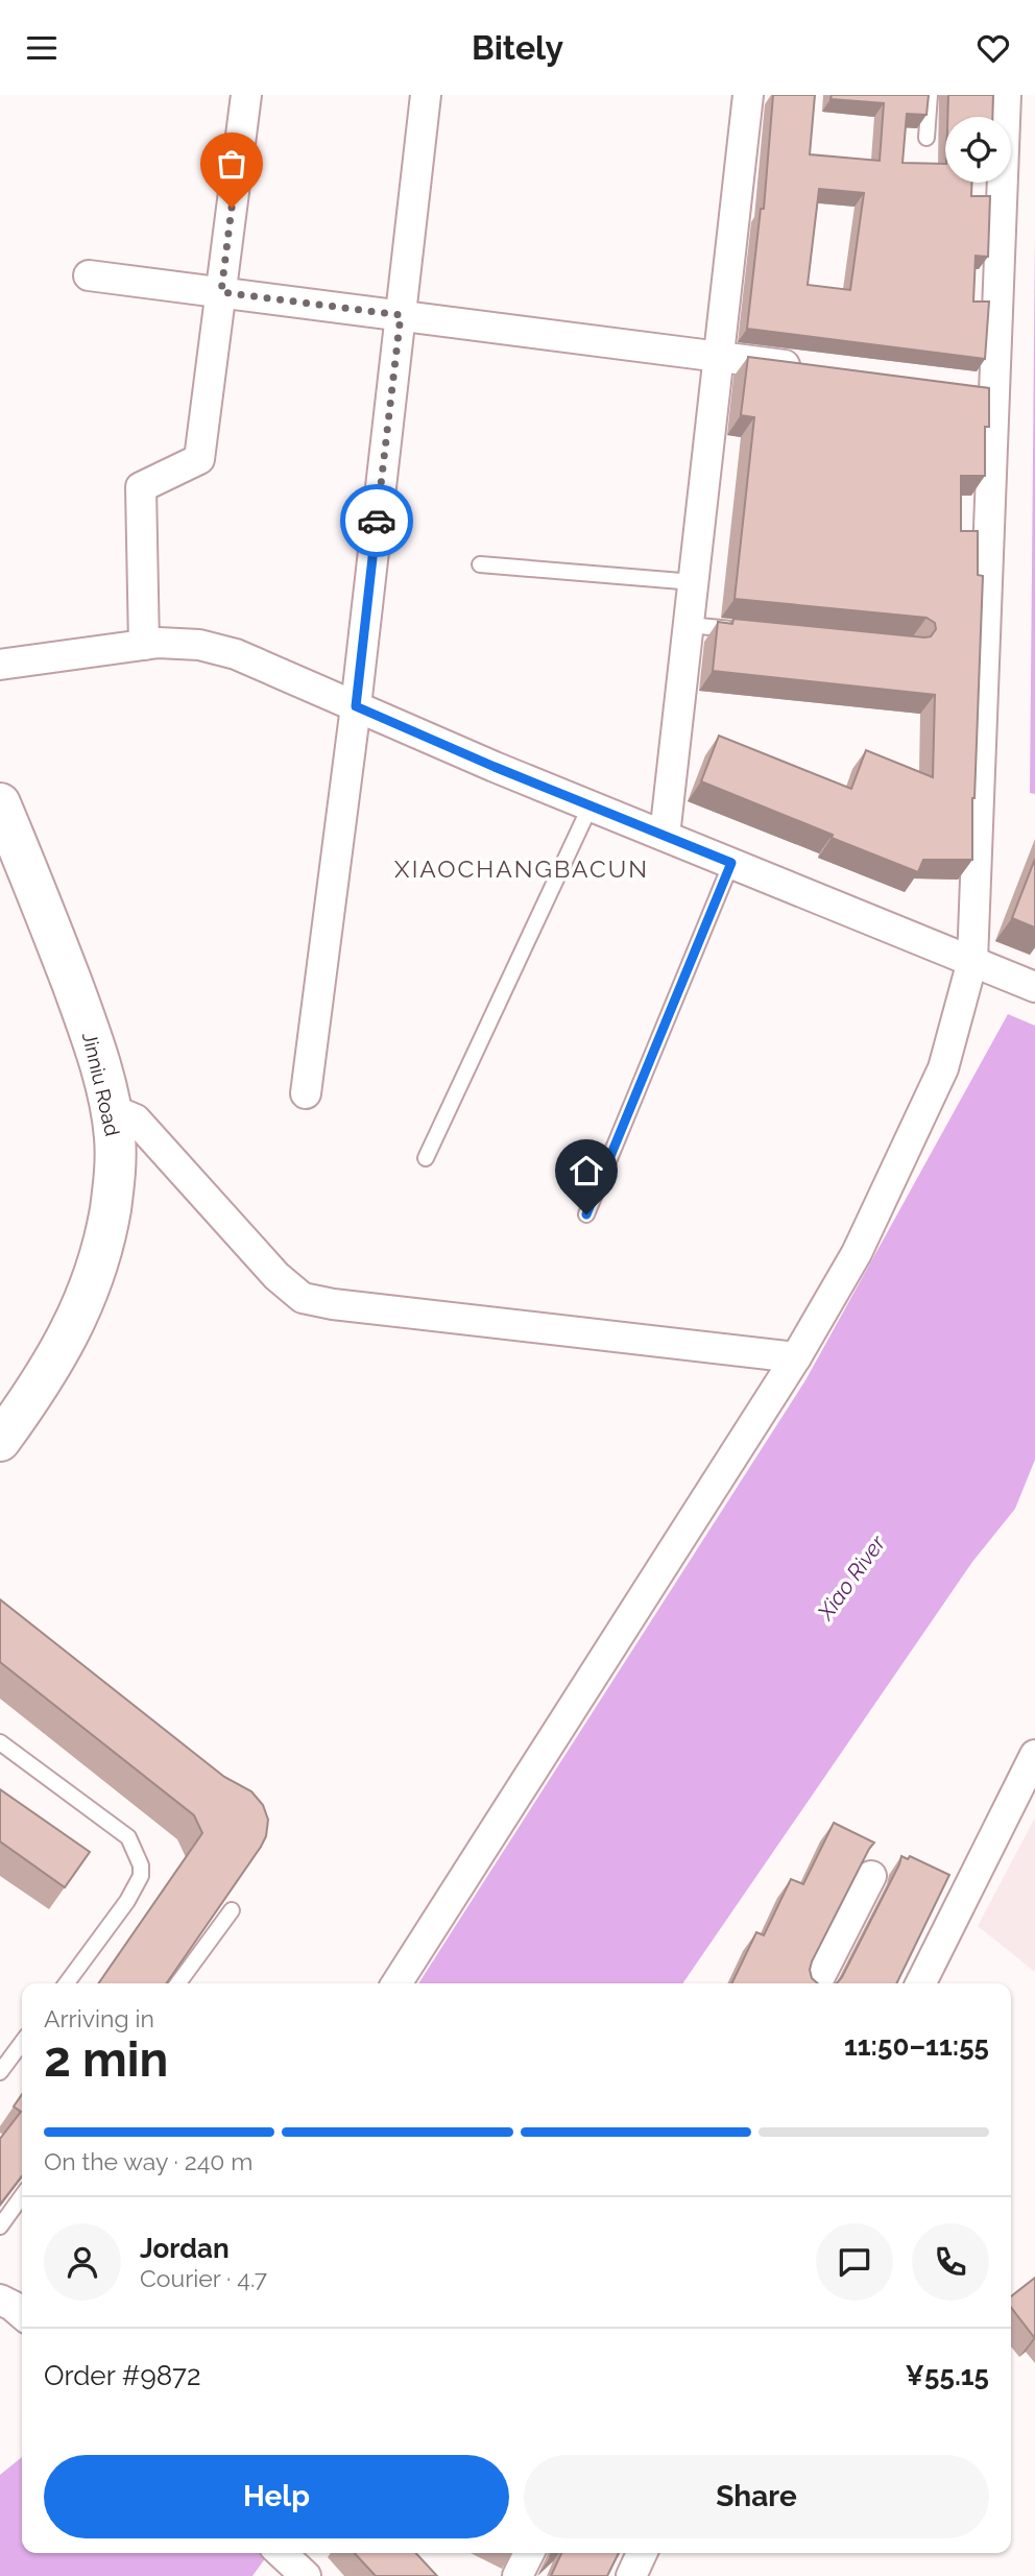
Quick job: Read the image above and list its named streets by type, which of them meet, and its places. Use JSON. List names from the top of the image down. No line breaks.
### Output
{"streets":{"main road":["Jinniu Road"]},"districts":["XIAOCHANGBACUN"],"water":["Xiao River"],"page":{"header":"Bitely","heading":["2 min","Arriving in","11:50–11:55"],"panel":["Jordan","Courier · 4.7","Order #9872","¥55.15"],"bar":"On the way · 240 m","buttons":["Help","Share"]}}
